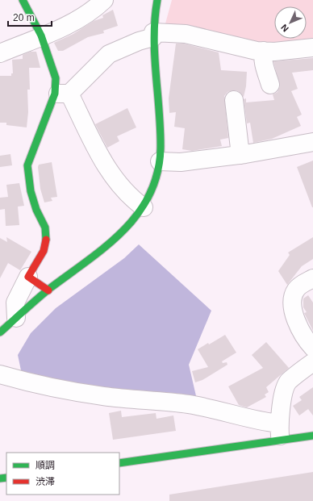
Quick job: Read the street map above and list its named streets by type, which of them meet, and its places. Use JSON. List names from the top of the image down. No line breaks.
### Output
{"legend":["順調","渋滞"],"scale_bar":"20 m","north":"bottom left"}
